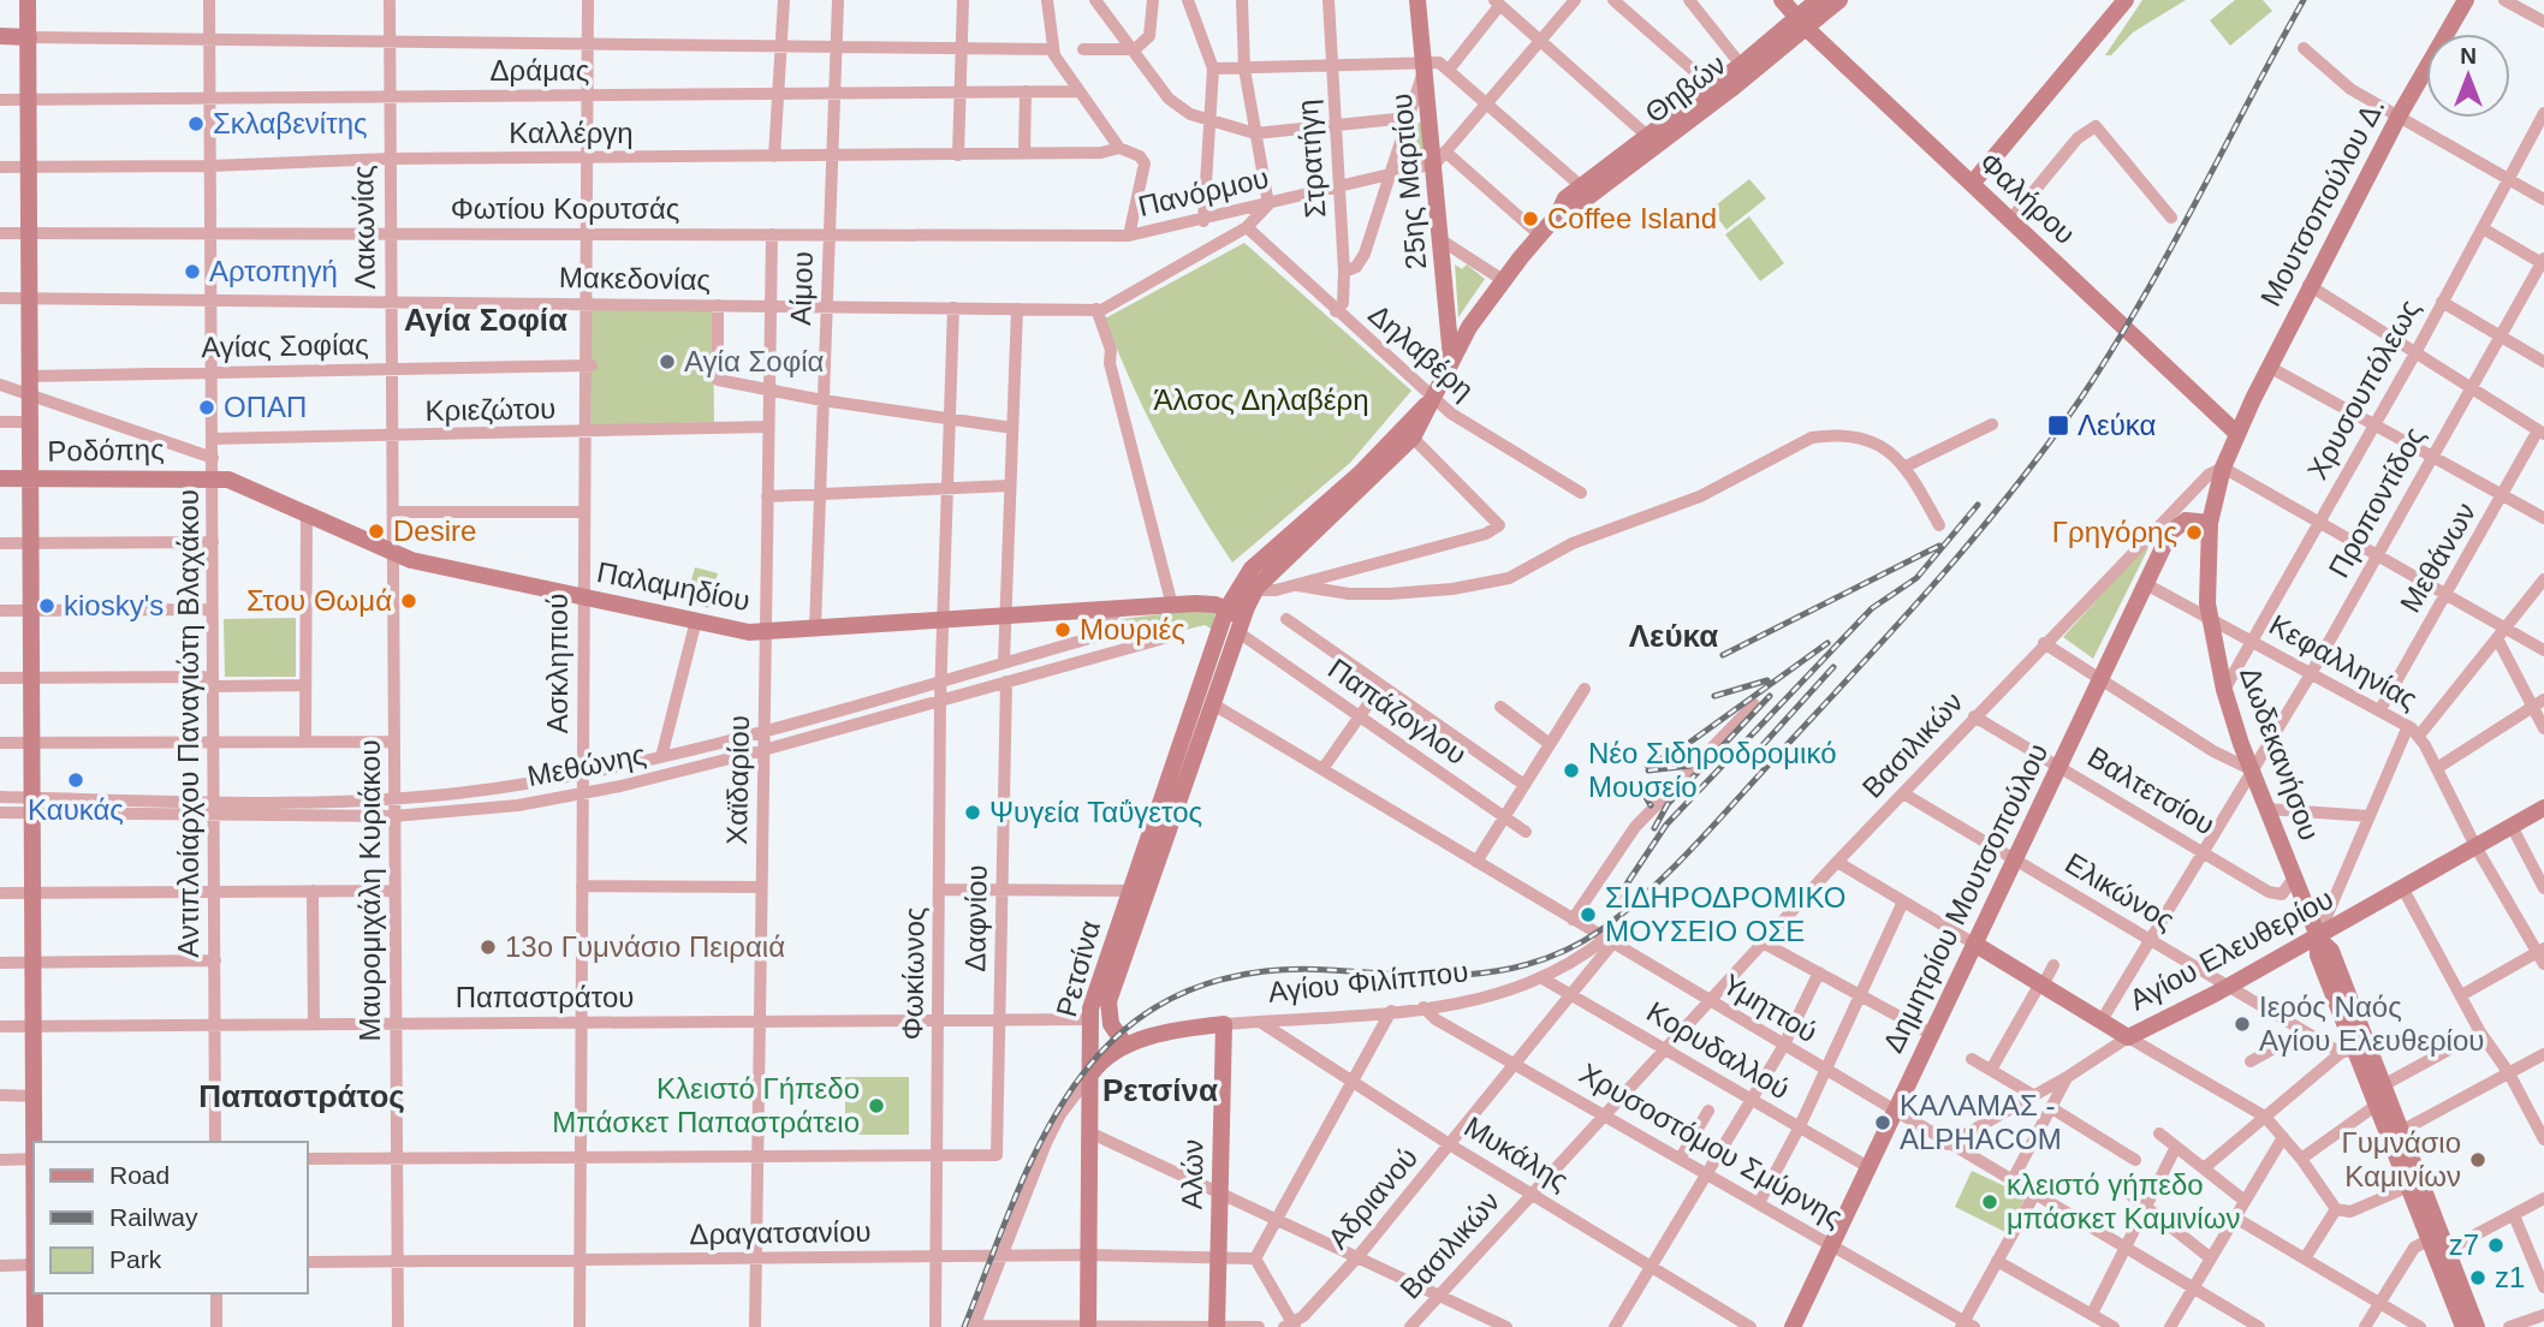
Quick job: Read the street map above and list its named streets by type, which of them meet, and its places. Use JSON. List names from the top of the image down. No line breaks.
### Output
{"streets":{"street":["Δράμας","Θηβών","Καλλέργη","Στρατήγη","25ης Μαρτίου","Πανόρμου","Φαλήρου","Μουτσοπούλου Δ.","Φωτίου Κορυτσάς","Λακωνίας","Μακεδονίας","Αίμου","Αγίας Σοφίας","Δηλαβέρη","Χρυσουπόλεως","Κριεζώτου","Ροδόπης","Προποντίδος","Μεθάνων","Παλαμηδίου","Κεφαλληνίας","Ασκληπιού","Παπάζογλου","Αντιπλοίαρχου Παναγιώτη Βλαχάκου","Βασιλικών","Δωδεκανήσου","Μεθώνης","Χαϊδαρίου","Βαλτετσίου","Μαυρομιχάλη Κυριάκου","Ελικώνος","Δημητρίου Μουτσοπούλου","Δαφνίου","Αγίου Ελευθερίου","Ρετσίνα","Φωκίωνος","Αγίου Φιλίππου","Παπαστράτου","Υμηττού","Κορυδαλλού","Χρυσοστόμου Σμύρνης","Μυκάλης","Αλών","Αδριανού","Δραγατσανίου"]},"crossings":[["Δράμας","Λακωνίας"],["Δράμας","Αίμου"],["Δράμας","Ασκληπιού"],["Δράμας","Αντιπλοίαρχου Παναγιώτη Βλαχάκου"],["Θηβών","25ης Μαρτίου"],["Θηβών","Φαλήρου"],["Θηβών","Δηλαβέρη"],["Θηβών","Παλαμηδίου"],["Θηβών","Παπάζογλου"],["Θηβών","Ρετσίνα"],["Καλλέργη","Πανόρμου"],["Καλλέργη","Φωτίου Κορυτσάς"],["Καλλέργη","Λακωνίας"],["Καλλέργη","Αίμου"],["Καλλέργη","Ασκληπιού"],["Καλλέργη","Αντιπλοίαρχου Παναγιώτη Βλαχάκου"],["Στρατήγη","Πανόρμου"],["Στρατήγη","Δηλαβέρη"],["25ης Μαρτίου","Πανόρμου"],["Πανόρμου","Φωτίου Κορυτσάς"],["Πανόρμου","Μακεδονίας"],["Φαλήρου","Μουτσοπούλου Δ."],["Φαλήρου","Δωδεκανήσου"],["Μουτσοπούλου Δ.","Δωδεκανήσου"],["Φωτίου Κορυτσάς","Λακωνίας"],["Φωτίου Κορυτσάς","Αίμου"],["Φωτίου Κορυτσάς","Ασκληπιού"],["Φωτίου Κορυτσάς","Αντιπλοίαρχου Παναγιώτη Βλαχάκου"],["Φωτίου Κορυτσάς","Χαϊδαρίου"],["Λακωνίας","Μακεδονίας"],["Λακωνίας","Αγίας Σοφίας"],["Λακωνίας","Κριεζώτου"],["Λακωνίας","Παλαμηδίου"],["Λακωνίας","Μαυρομιχάλη Κυριάκου"],["Μακεδονίας","Αίμου"],["Μακεδονίας","Δηλαβέρη"],["Μακεδονίας","Ασκληπιού"],["Μακεδονίας","Αντιπλοίαρχου Παναγιώτη Βλαχάκου"],["Μακεδονίας","Χαϊδαρίου"],["Μακεδονίας","Φωκίωνος"],["Αίμου","Παλαμηδίου"],["Αγίας Σοφίας","Ασκληπιού"],["Αγίας Σοφίας","Αντιπλοίαρχου Παναγιώτη Βλαχάκου"],["Χρυσουπόλεως","Κεφαλληνίας"],["Χρυσουπόλεως","Δωδεκανήσου"],["Κριεζώτου","Ασκληπιού"],["Κριεζώτου","Αντιπλοίαρχου Παναγιώτη Βλαχάκου"],["Κριεζώτου","Χαϊδαρίου"],["Ροδόπης","Παλαμηδίου"],["Ροδόπης","Αντιπλοίαρχου Παναγιώτη Βλαχάκου"],["Προποντίδος","Κεφαλληνίας"],["Προποντίδος","Δωδεκανήσου"],["Προποντίδος","Βαλτετσίου"],["Προποντίδος","Ελικώνος"],["Μεθάνων","Κεφαλληνίας"],["Παλαμηδίου","Ασκληπιού"],["Παλαμηδίου","Παπάζογλου"],["Παλαμηδίου","Αντιπλοίαρχου Παναγιώτη Βλαχάκου"],["Παλαμηδίου","Μεθώνης"],["Παλαμηδίου","Χαϊδαρίου"],["Παλαμηδίου","Μαυρομιχάλη Κυριάκου"],["Παλαμηδίου","Ρετσίνα"],["Παλαμηδίου","Φωκίωνος"],["Κεφαλληνίας","Δωδεκανήσου"],["Κεφαλληνίας","Δημητρίου Μουτσοπούλου"],["Κεφαλληνίας","Αγίου Ελευθερίου"],["Ασκληπιού","Μεθώνης"],["Ασκληπιού","Παπαστράτου"],["Ασκληπιού","Δραγατσανίου"],["Παπάζογλου","Ρετσίνα"],["Αντιπλοίαρχου Παναγιώτη Βλαχάκου","Μεθώνης"],["Αντιπλοίαρχου Παναγιώτη Βλαχάκου","Παπαστράτου"],["Βασιλικών","Δωδεκανήσου"],["Βασιλικών","Βαλτετσίου"],["Βασιλικών","Ελικώνος"],["Βασιλικών","Υμηττού"],["Βασιλικών","Κορυδαλλού"],["Βασιλικών","Χρυσοστόμου Σμύρνης"],["Βασιλικών","Μυκάλης"],["Δωδεκανήσου","Βαλτετσίου"],["Δωδεκανήσου","Ελικώνος"],["Δωδεκανήσου","Δημητρίου Μουτσοπούλου"],["Δωδεκανήσου","Αγίου Ελευθερίου"],["Μεθώνης","Χαϊδαρίου"],["Μεθώνης","Μαυρομιχάλη Κυριάκου"],["Μεθώνης","Δαφνίου"],["Μεθώνης","Φωκίωνος"],["Χαϊδαρίου","Παπαστράτου"],["Χαϊδαρίου","Δραγατσανίου"],["Βαλτετσίου","Δημητρίου Μουτσοπούλου"],["Μαυρομιχάλη Κυριάκου","Παπαστράτου"],["Μαυρομιχάλη Κυριάκου","Δραγατσανίου"],["Ελικώνος","Δημητρίου Μουτσοπούλου"],["Ελικώνος","Αγίου Ελευθερίου"],["Δημητρίου Μουτσοπούλου","Υμηττού"],["Δημητρίου Μουτσοπούλου","Κορυδαλλού"],["Δημητρίου Μουτσοπούλου","Χρυσοστόμου Σμύρνης"],["Δαφνίου","Φωκίωνος"],["Δαφνίου","Παπαστράτου"],["Αγίου Ελευθερίου","Υμηττού"],["Ρετσίνα","Αγίου Φιλίππου"],["Ρετσίνα","Παπαστράτου"],["Ρετσίνα","Υμηττού"],["Ρετσίνα","Δραγατσανίου"],["Φωκίωνος","Παπαστράτου"],["Φωκίωνος","Δραγατσανίου"],["Αγίου Φιλίππου","Υμηττού"],["Αγίου Φιλίππου","Κορυδαλλού"],["Αγίου Φιλίππου","Χρυσοστόμου Σμύρνης"],["Αγίου Φιλίππου","Μυκάλης"],["Αγίου Φιλίππου","Αλών"],["Αγίου Φιλίππου","Αδριανού"],["Υμηττού","Αδριανού"],["Κορυδαλλού","Αδριανού"],["Χρυσοστόμου Σμύρνης","Αδριανού"],["Μυκάλης","Αδριανού"],["Αλών","Δραγατσανίου"]],"districts":["Αγία Σοφία","Λεύκα","Ρετσίνα","Παπαστράτος"],"parks":["Άλσος Δηλαβέρη"],"places":{"other":["Σκλαβενίτης","Coffee Island","Αρτοπηγή","Αγία Σοφία","ΟΠΑΠ","Desire","Γρηγόρης","Στου Θωμά","kiosky's","Μουριές","Νέο Σιδηροδρομικό Μουσείο","Καυκάς","Ψυγεία Ταΰγετος","ΣΙΔΗΡΟΔΡΟΜΙΚΟ ΜΟΥΣΕΙΟ ΟΣΕ","13ο Γυμνάσιο Πειραιά","Ιερός Ναός Αγίου Ελευθερίου","Κλειστό Γήπεδο Μπάσκετ Παπαστράτειο","ΚΑΛΑΜΑΣ - ALPHACOM","Γυμνάσιο Καμινίων","κλειστό γήπεδο μπάσκετ Καμινίων","z7","z1"],"transit":["Λεύκα"]},"legend":["Road","Railway","Park"],"north":"top"}
